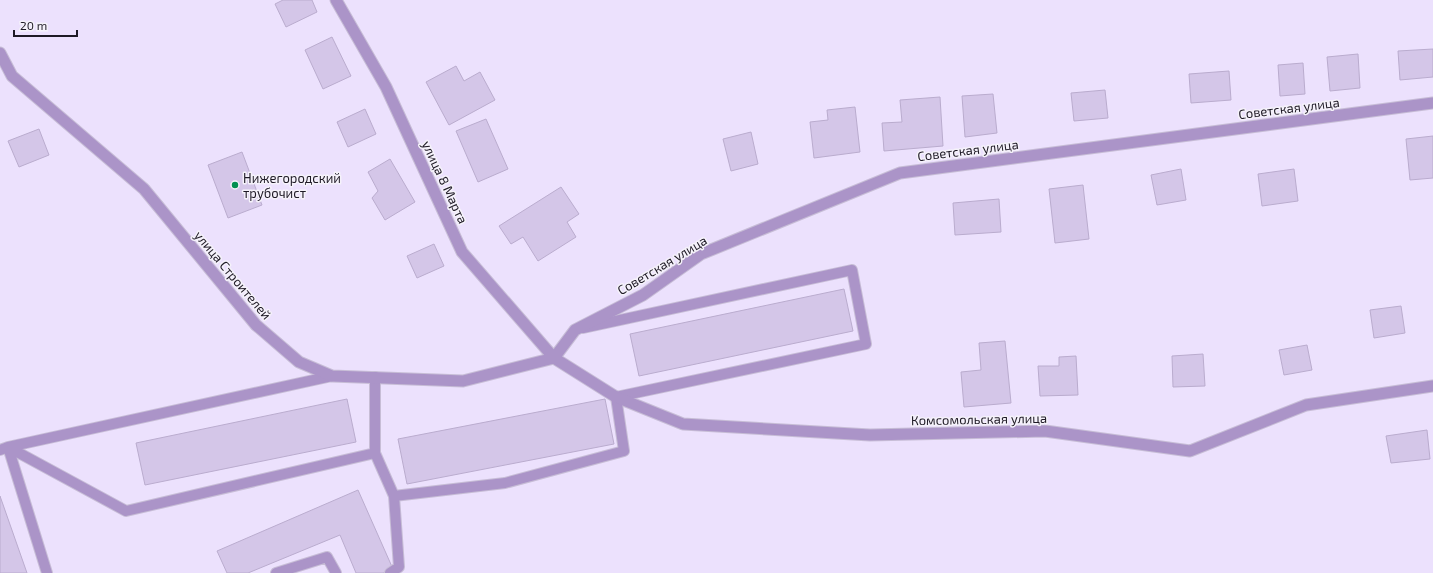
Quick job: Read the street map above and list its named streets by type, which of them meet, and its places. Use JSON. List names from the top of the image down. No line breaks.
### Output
{"streets":{"street":["Советская улица","улица 8 Марта","улица Строителей","Комсомольская улица"]},"crossings":[["Советская улица","улица 8 Марта"],["Советская улица","улица Строителей"],["улица 8 Марта","улица Строителей"],["улица 8 Марта","Комсомольская улица"]],"places":["Нижегородский трубочист"],"scale_bar":"20 m"}
